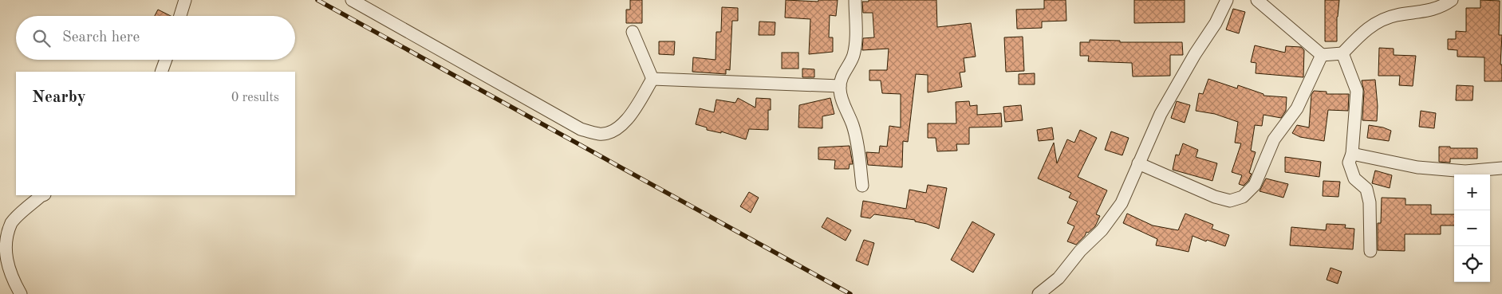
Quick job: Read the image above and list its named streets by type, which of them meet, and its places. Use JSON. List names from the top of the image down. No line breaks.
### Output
{"page":{"search":"Search here","heading":["Nearby","0 results"],"map_buttons":["+","−"]}}
